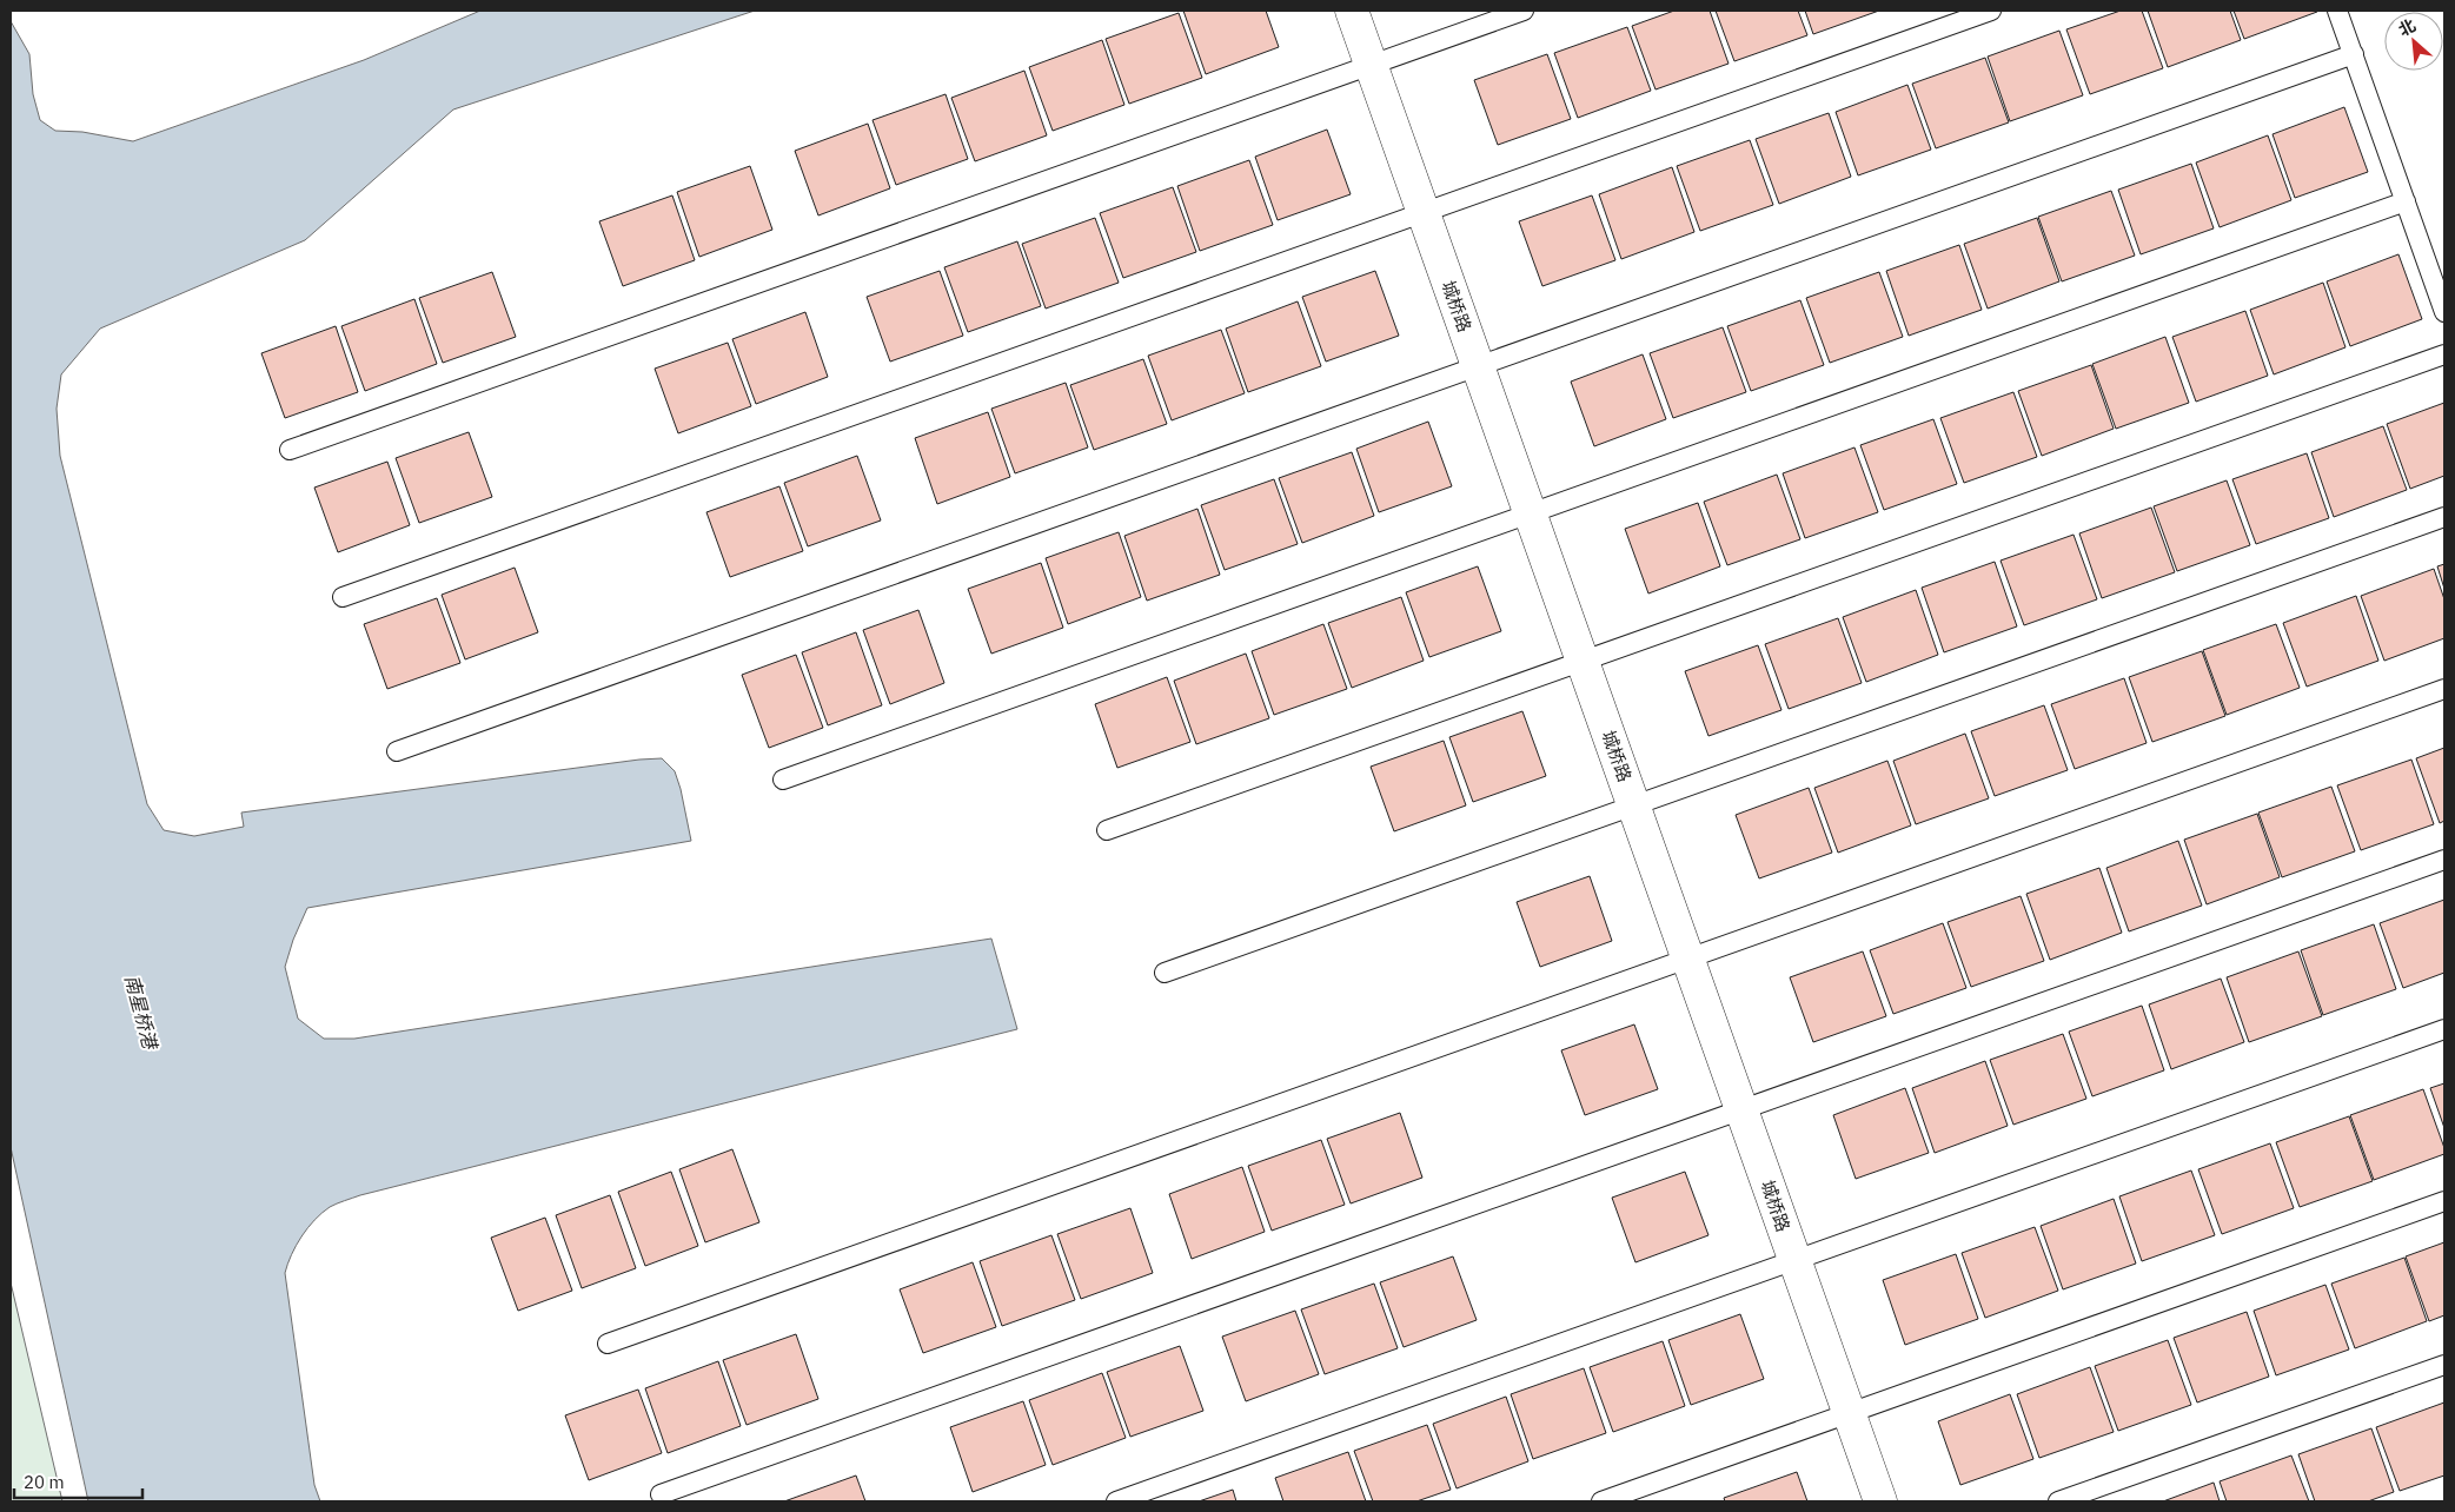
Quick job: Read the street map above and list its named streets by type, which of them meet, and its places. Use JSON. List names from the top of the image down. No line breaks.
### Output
{"streets":{"street":["城桥路"]},"water":["南星桥港"],"scale_bar":"20 m","north":"top left"}
